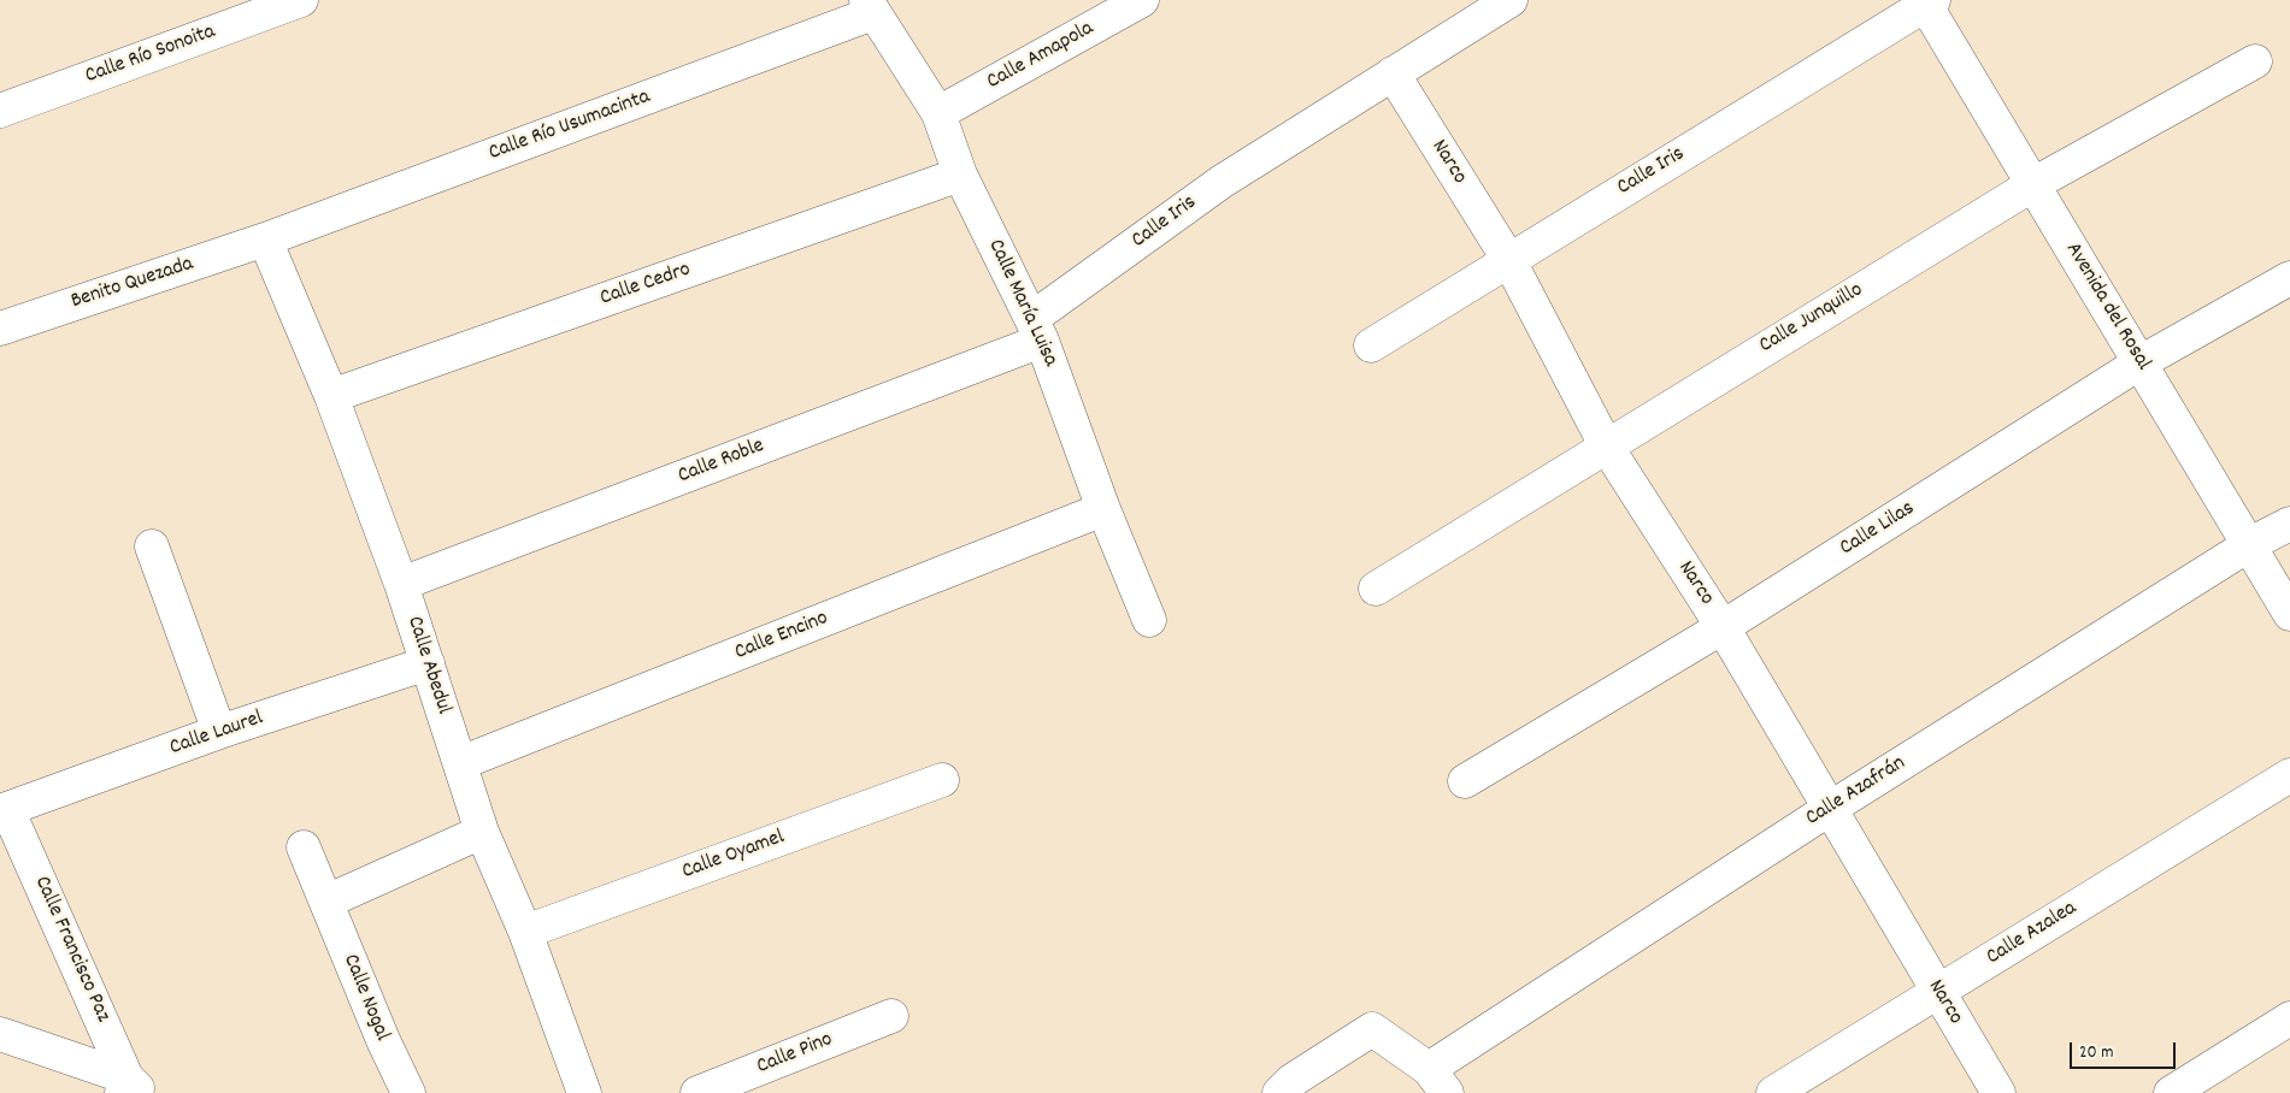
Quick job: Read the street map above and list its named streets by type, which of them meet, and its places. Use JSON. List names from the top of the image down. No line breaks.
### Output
{"streets":{"street":["Calle Río Sonoita","Calle Amapola","Calle Río Usumacinta","Narco","Calle Iris","Benito Quezada","Calle Cedro","Calle María Luisa","Avenida del Rosal","Calle Junquillo","Calle Roble","Calle Lilas","Calle Encino","Calle Abedul","Calle Laurel","Calle Azafrán","Calle Oyamel","Calle Azalea","Calle Francisco Paz","Calle Nogal","Calle Pino"]},"crossings":[["Calle Amapola","Calle María Luisa"],["Calle Río Usumacinta","Benito Quezada"],["Calle Río Usumacinta","Calle María Luisa"],["Calle Río Usumacinta","Calle Abedul"],["Narco","Calle Iris"],["Narco","Calle Junquillo"],["Narco","Calle Lilas"],["Narco","Calle Azafrán"],["Narco","Calle Azalea"],["Calle Iris","Calle María Luisa"],["Calle Iris","Avenida del Rosal"],["Calle Iris","Calle Roble"],["Benito Quezada","Calle Abedul"],["Calle Cedro","Calle María Luisa"],["Calle Cedro","Calle Abedul"],["Calle María Luisa","Calle Roble"],["Calle María Luisa","Calle Encino"],["Avenida del Rosal","Calle Junquillo"],["Avenida del Rosal","Calle Lilas"],["Avenida del Rosal","Calle Azafrán"],["Calle Roble","Calle Abedul"],["Calle Encino","Calle Abedul"],["Calle Abedul","Calle Laurel"],["Calle Abedul","Calle Oyamel"],["Calle Laurel","Calle Francisco Paz"]],"scale_bar":"20 m"}
